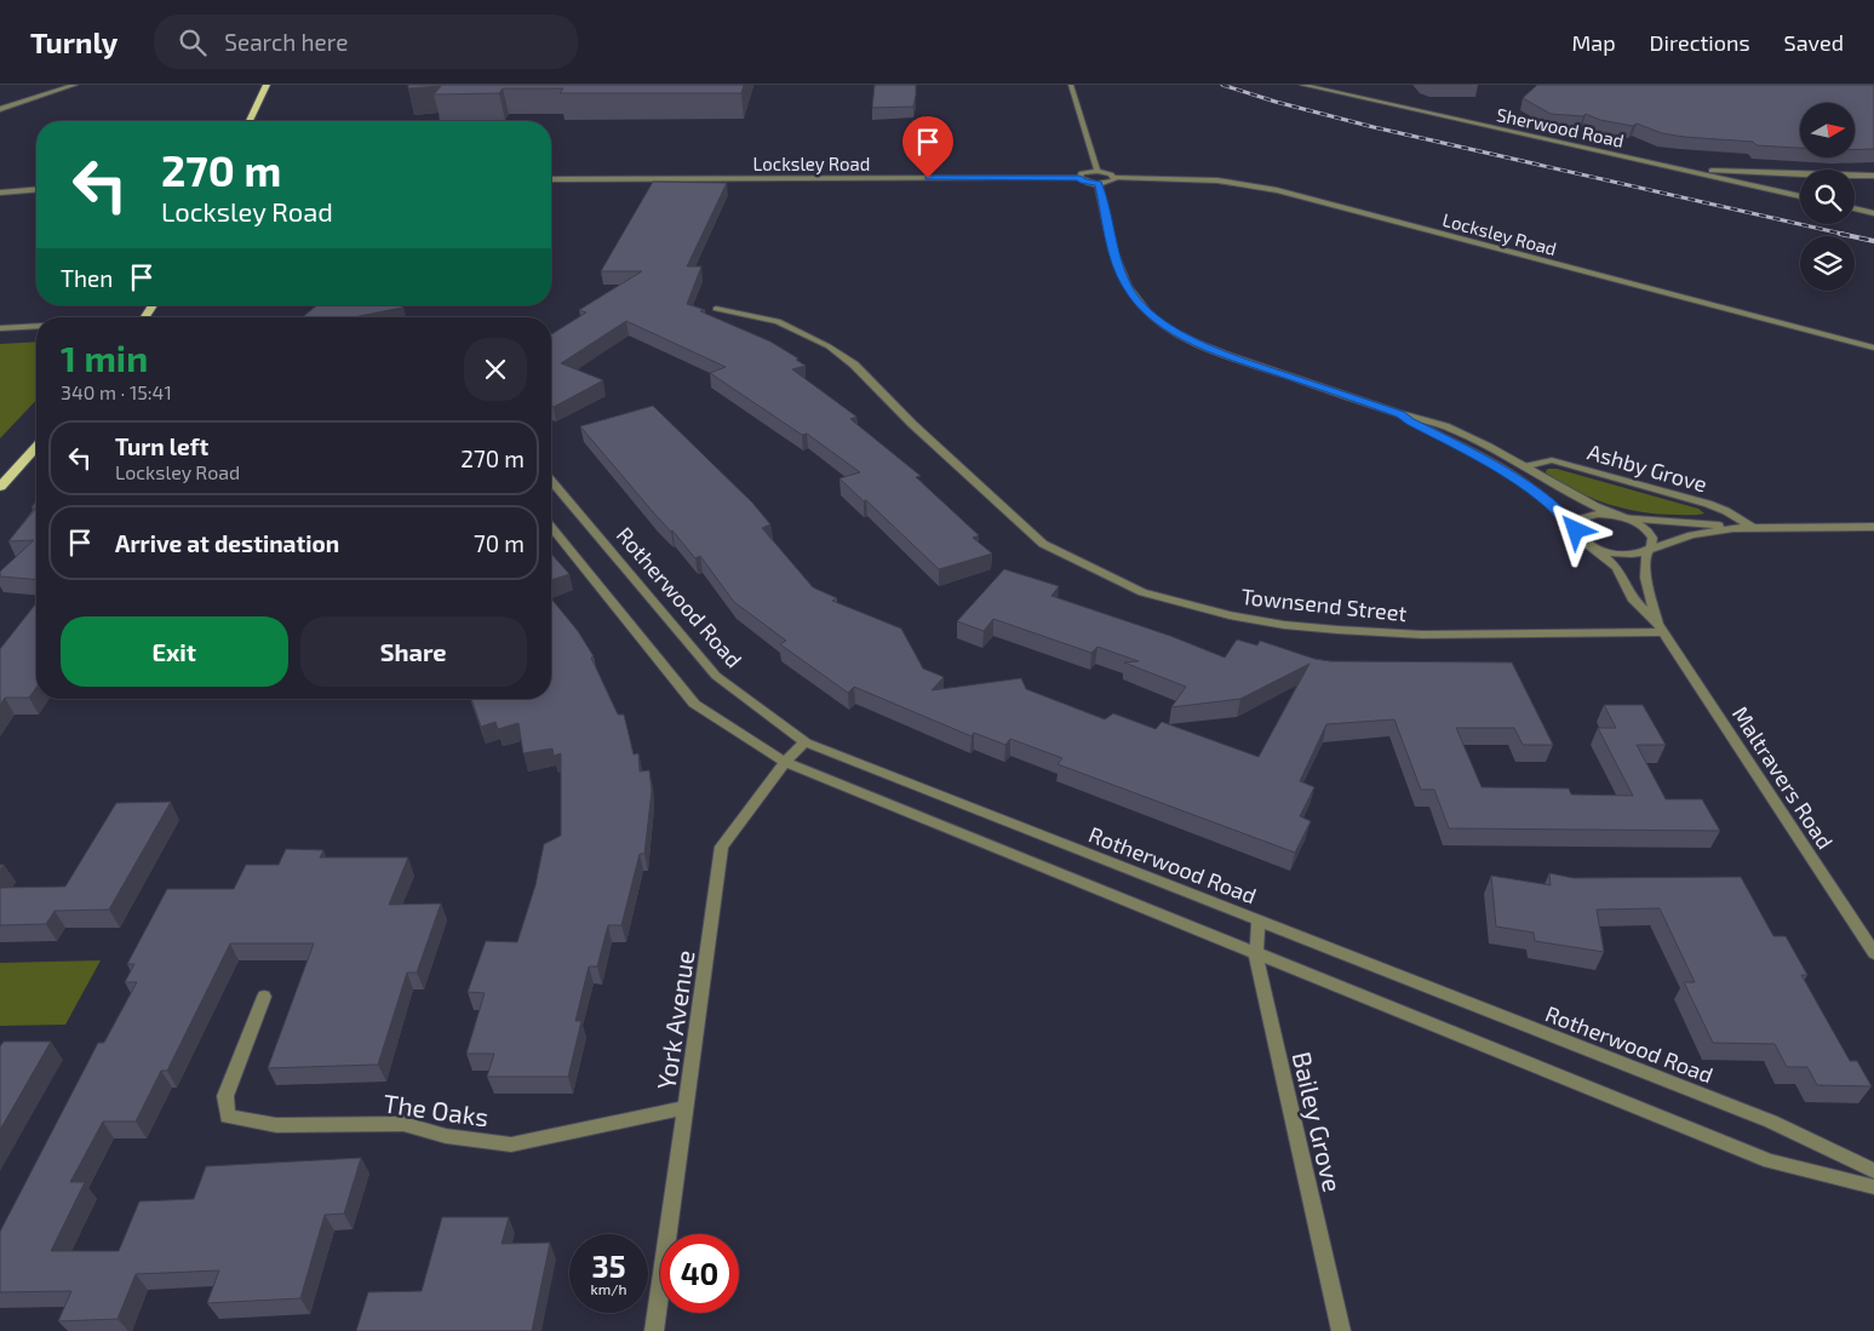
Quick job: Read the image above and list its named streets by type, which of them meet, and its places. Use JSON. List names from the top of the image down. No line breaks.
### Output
{"streets":{"street":["Sherwood Road","Locksley Road","Ashby Grove","Rotherwood Road","Townsend Street","Maltravers Road","York Avenue","The Oaks","Bailey Grove"]},"crossings":[["Ashby Grove","Maltravers Road"],["Rotherwood Road","York Avenue"],["Rotherwood Road","Bailey Grove"],["Townsend Street","Maltravers Road"],["York Avenue","The Oaks"]],"north":"right","page":{"header":"Turnly","search":"Search here","nav":["Map","Directions","Saved"],"turn":["270 m","Locksley Road"],"then":"Then","heading":["1 min","340 m · 15:41"],"list":[{"name":"Turn left","note":"Locksley Road","value":"270 m"},{"name":"Arrive at destination","value":"70 m"}],"buttons":["Exit","Share"],"speed":"35 km/h","limit":"40"}}
